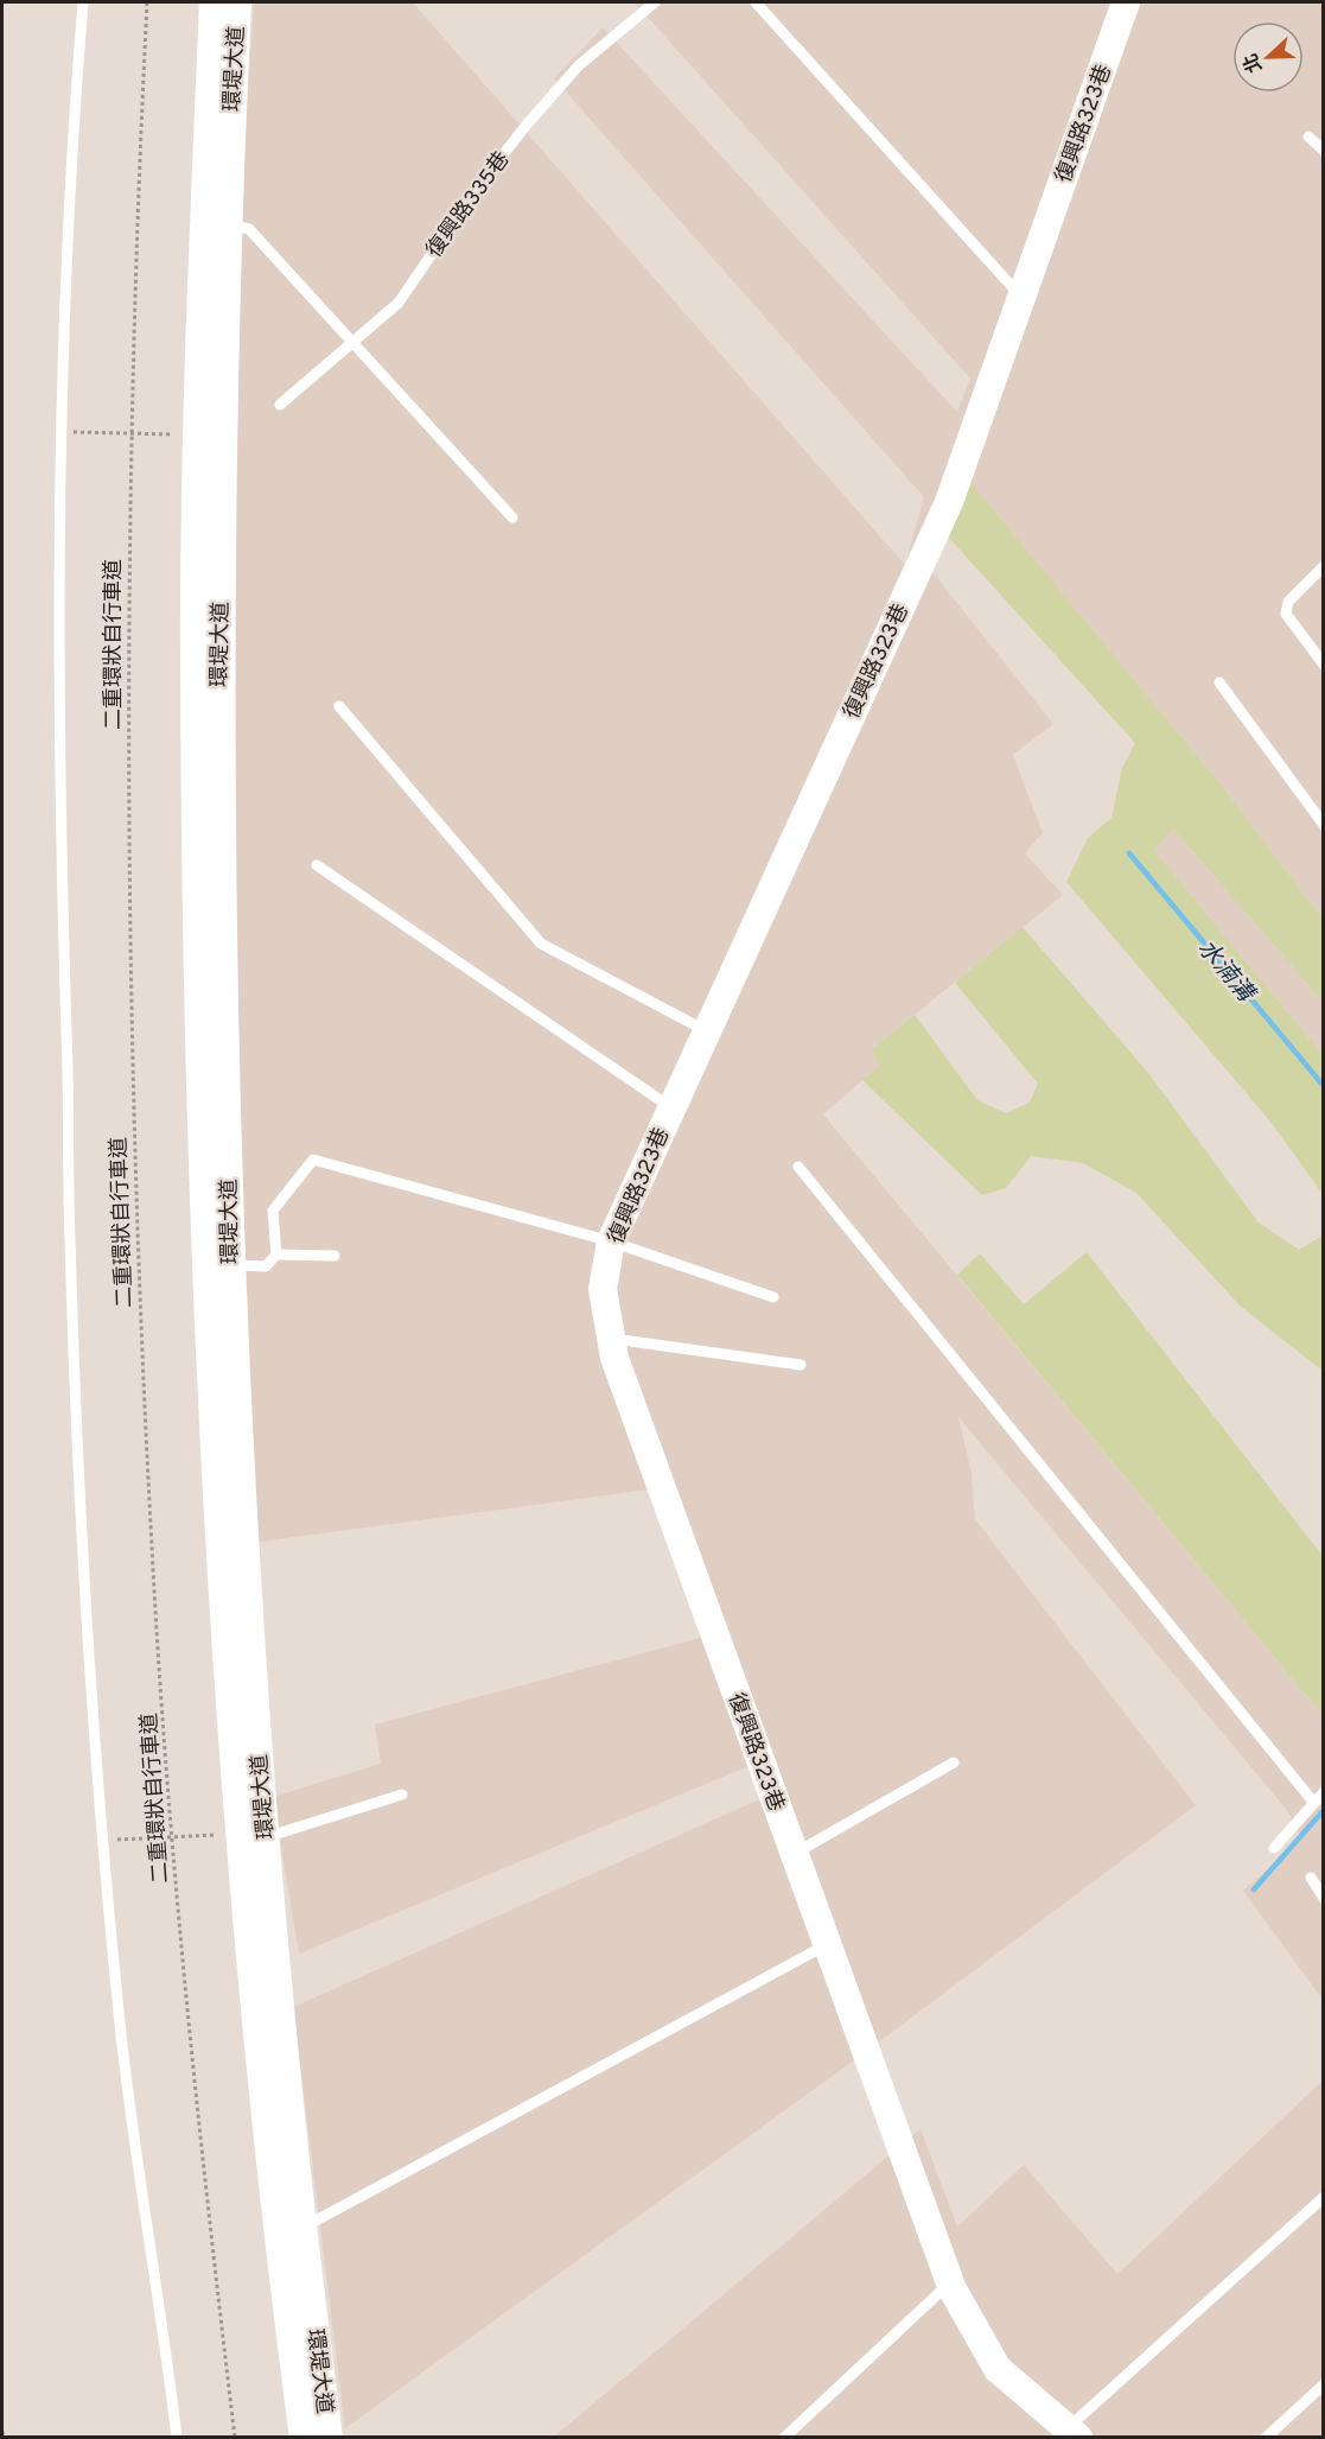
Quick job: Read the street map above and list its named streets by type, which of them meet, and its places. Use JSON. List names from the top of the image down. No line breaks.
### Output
{"streets":{"street":["環堤大道","復興路323巷"],"lane":["復興路335巷"],"path":["二重環狀自行車道"]},"water":["水湳溝"],"north":"left"}
